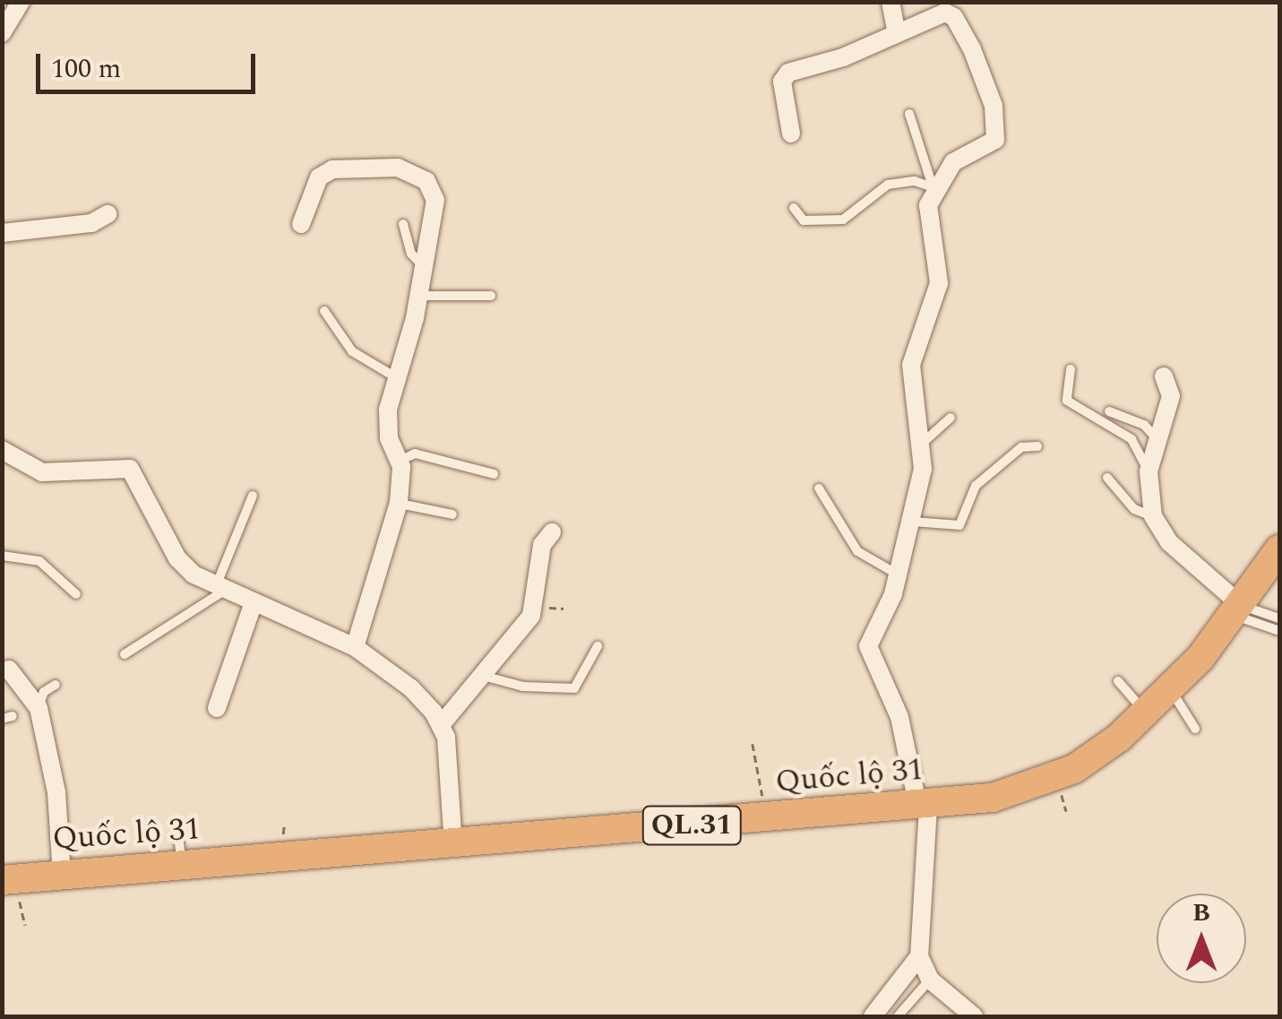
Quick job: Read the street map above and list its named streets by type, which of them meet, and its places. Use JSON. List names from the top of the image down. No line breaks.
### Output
{"streets":{"highway":["Quốc lộ 31","QL.31"]},"scale_bar":"100 m","north":"top"}
